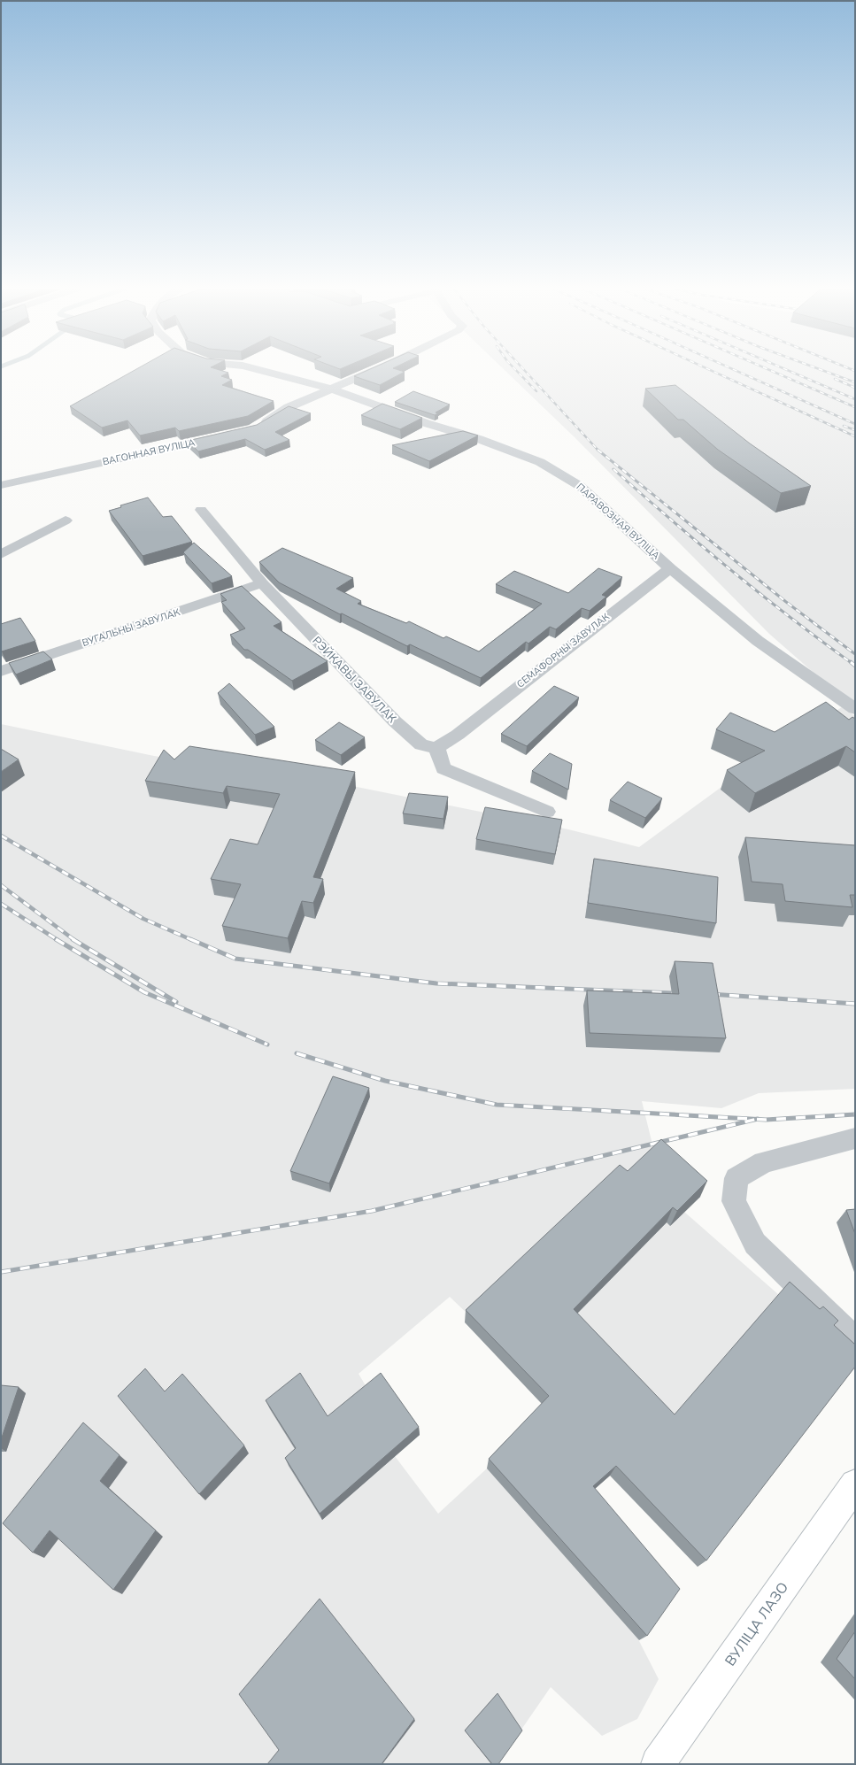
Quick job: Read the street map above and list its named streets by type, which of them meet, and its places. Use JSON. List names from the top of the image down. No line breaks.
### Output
{"streets":{"main road":["ВУЛІЦА ЛАЗО"],"street":["ВАГОННАЯ ВУЛІЦА","ПАРАВОЗНАЯ ВУЛІЦА","ВУГАЛЬНЫ ЗАВУЛАК","СЕМАФОРНЫ ЗАВУЛАК","РЭЙКАВЫ ЗАВУЛАК"]},"crossings":[["ПАРАВОЗНАЯ ВУЛІЦА","СЕМАФОРНЫ ЗАВУЛАК"],["ВУГАЛЬНЫ ЗАВУЛАК","РЭЙКАВЫ ЗАВУЛАК"],["СЕМАФОРНЫ ЗАВУЛАК","РЭЙКАВЫ ЗАВУЛАК"]]}
